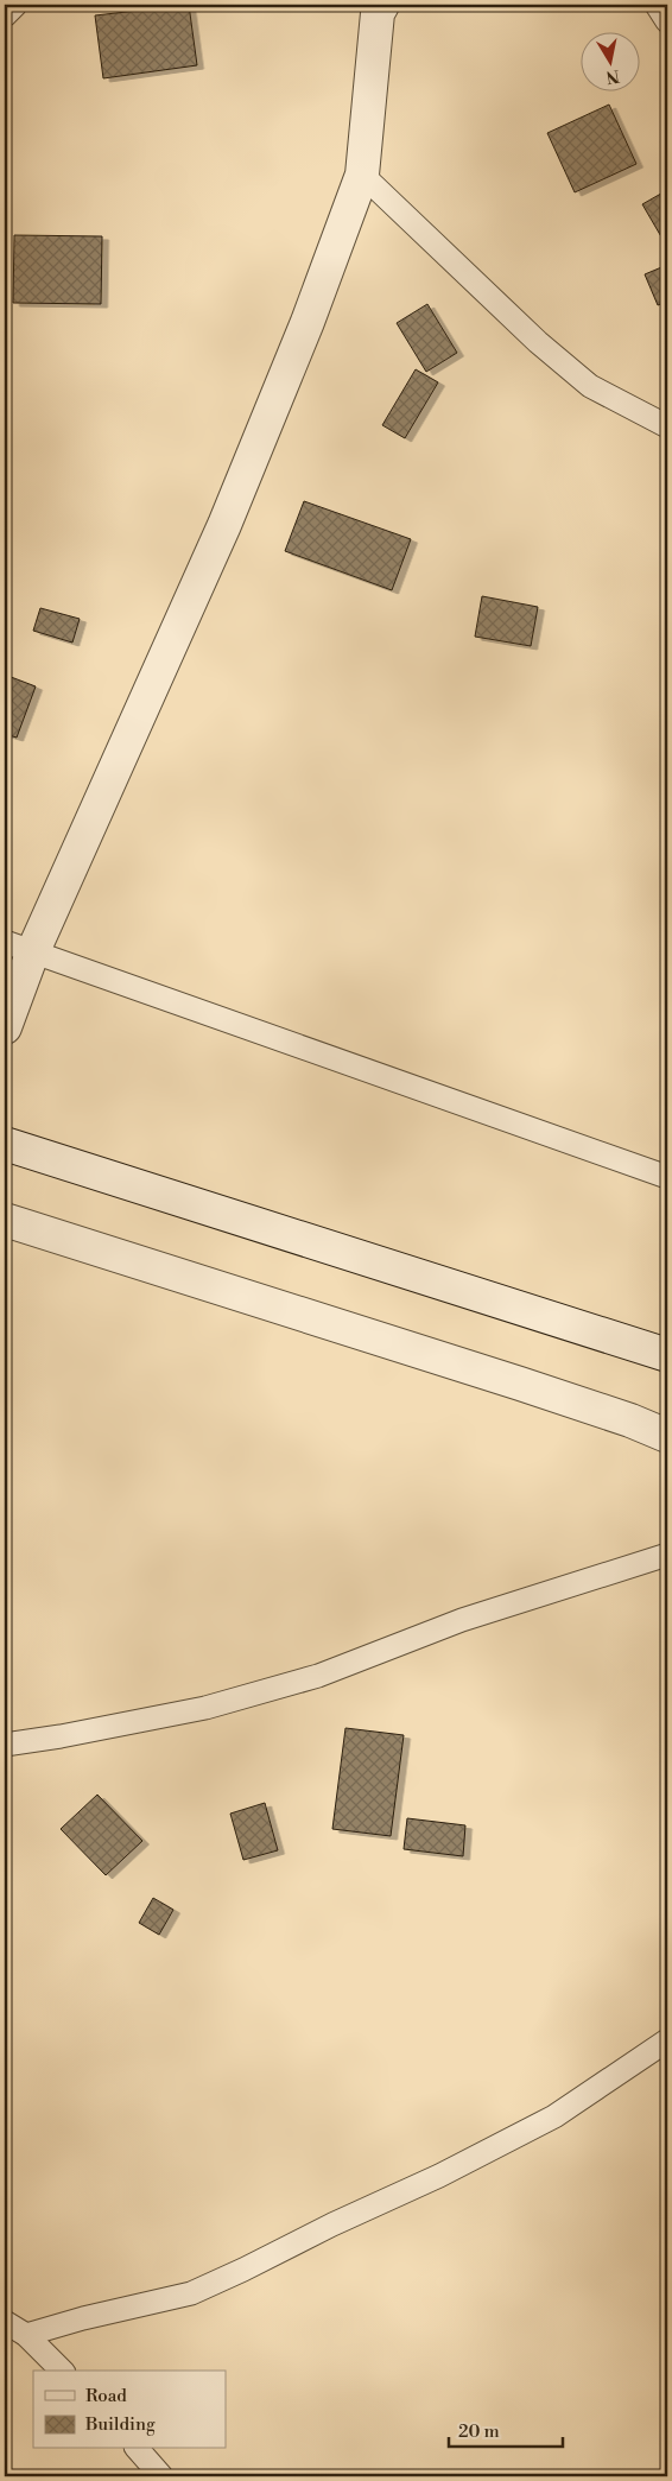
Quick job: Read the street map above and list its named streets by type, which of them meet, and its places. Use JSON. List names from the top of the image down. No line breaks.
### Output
{"legend":["Road","Building"],"scale_bar":"20 m","north":"bottom"}
